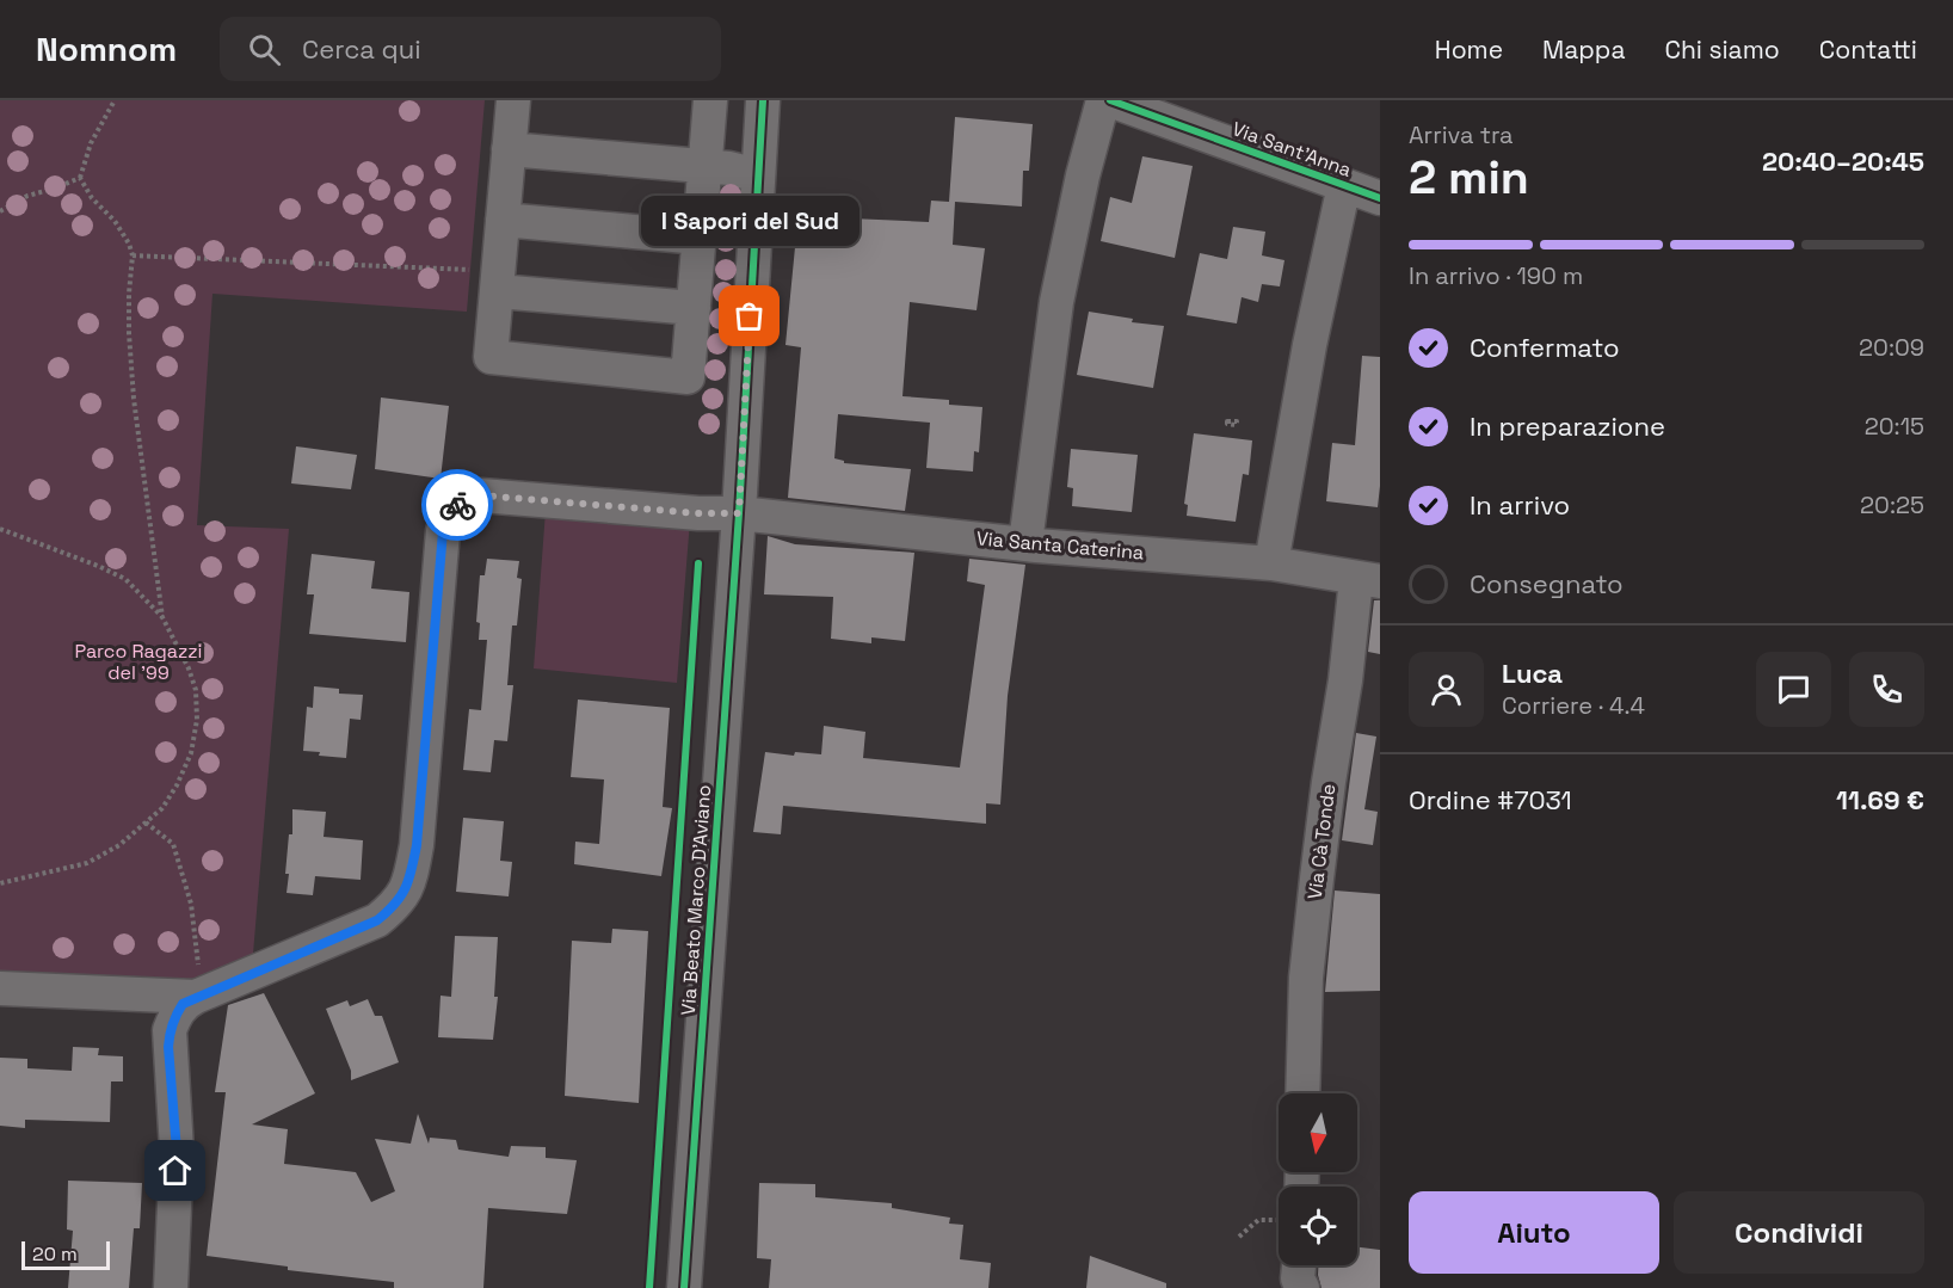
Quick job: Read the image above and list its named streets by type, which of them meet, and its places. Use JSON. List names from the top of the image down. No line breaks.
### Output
{"streets":{"street":["Via Sant'Anna","Via Santa Caterina","Via Cà Tonde","Via Beato Marco D'Aviano"]},"crossings":[["Via Sant'Anna","Via Santa Caterina"],["Via Santa Caterina","Via Cà Tonde"],["Via Santa Caterina","Via Beato Marco D'Aviano"]],"parks":["Parco Ragazzi del '99"],"places":["I Sapori del Sud"],"scale_bar":"20 m","north":"bottom","page":{"header":"Nomnom","search":"Cerca qui","nav":["Home","Mappa","Chi siamo","Contatti"],"heading":["2 min","Arriva tra","20:40–20:45"],"panel":["Luca","Corriere · 4.4","Ordine #7031","11.69 €"],"bubble":"I Sapori del Sud","bar":"In arrivo · 190 m","list":[["Confermato","20:09"],["In preparazione","20:15"],["In arrivo","20:25"],"Consegnato"],"buttons":["Aiuto","Condividi"],"scale":"20 m"}}
